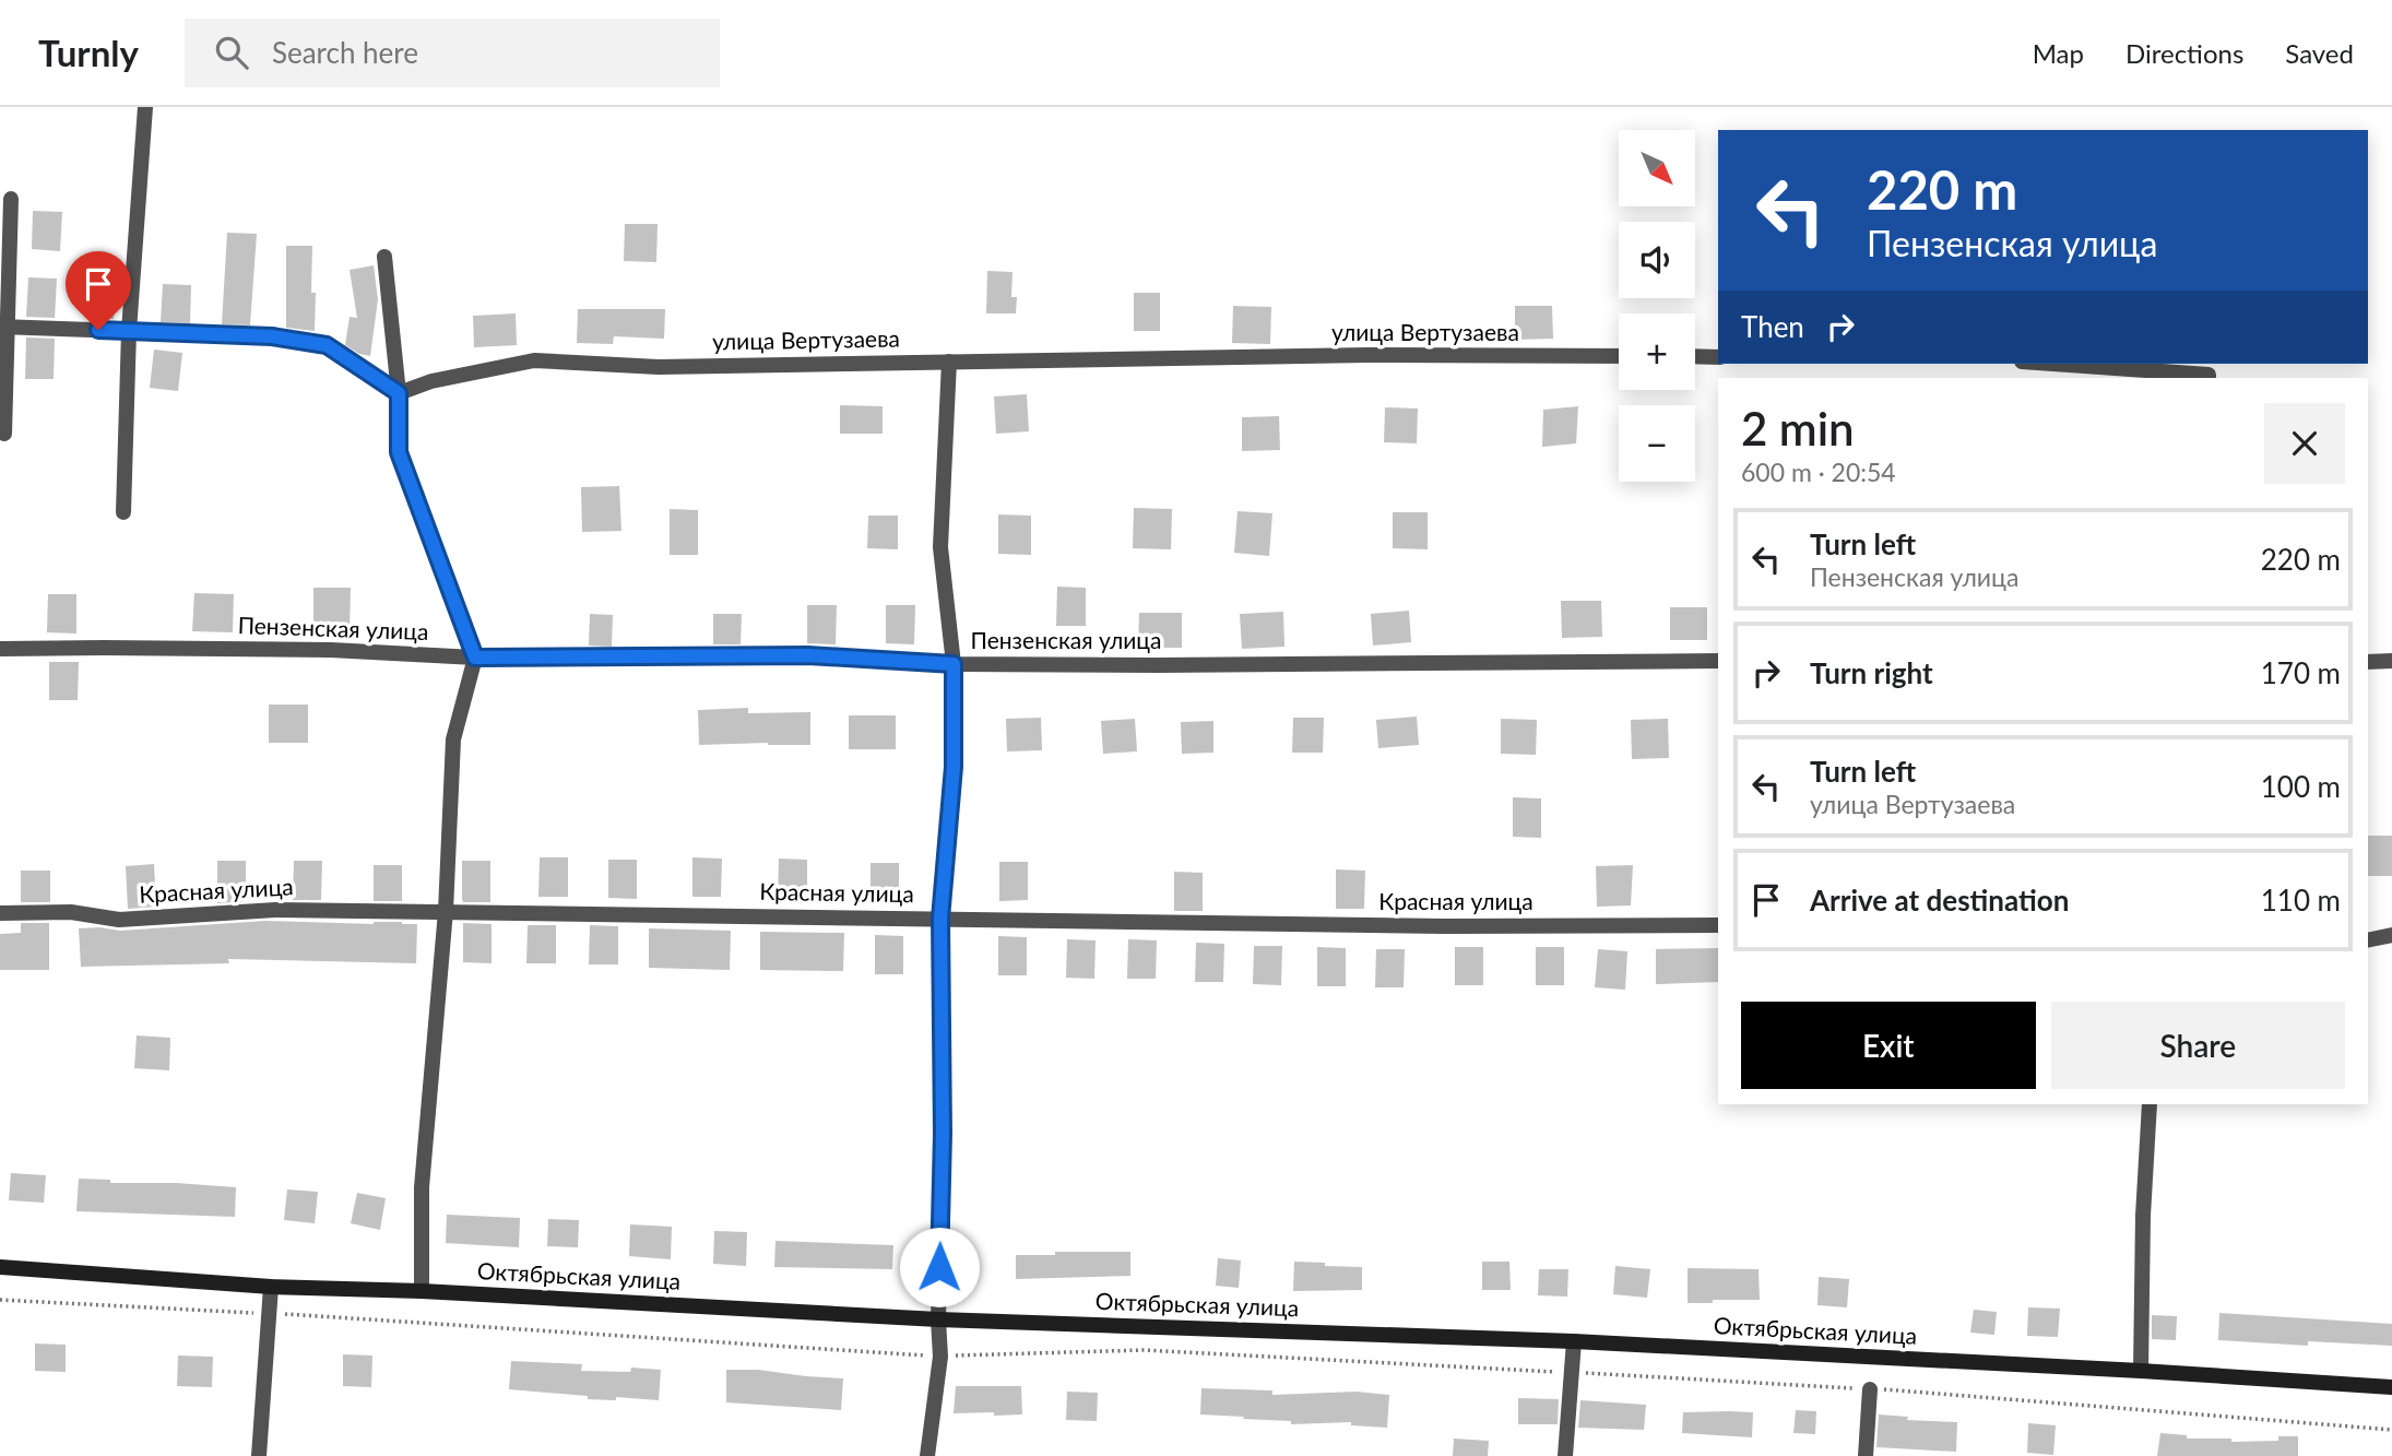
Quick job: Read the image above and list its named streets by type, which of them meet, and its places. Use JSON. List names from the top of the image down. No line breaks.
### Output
{"streets":{"main road":["Октябрьская улица"],"street":["улица Вертузаева","Пензенская улица","Красная улица"]},"north":"bottom right","page":{"header":"Turnly","search":"Search here","nav":["Map","Directions","Saved"],"map_buttons":["+","−"],"turn":["220 m","Пензенская улица"],"then":"Then","heading":["2 min","600 m · 20:54"],"list":[{"name":"Turn left","note":"Пензенская улица","value":"220 m"},{"name":"Turn right","value":"170 m"},{"name":"Turn left","note":"улица Вертузаева","value":"100 m"},{"name":"Arrive at destination","value":"110 m"}],"buttons":["Exit","Share"]}}
